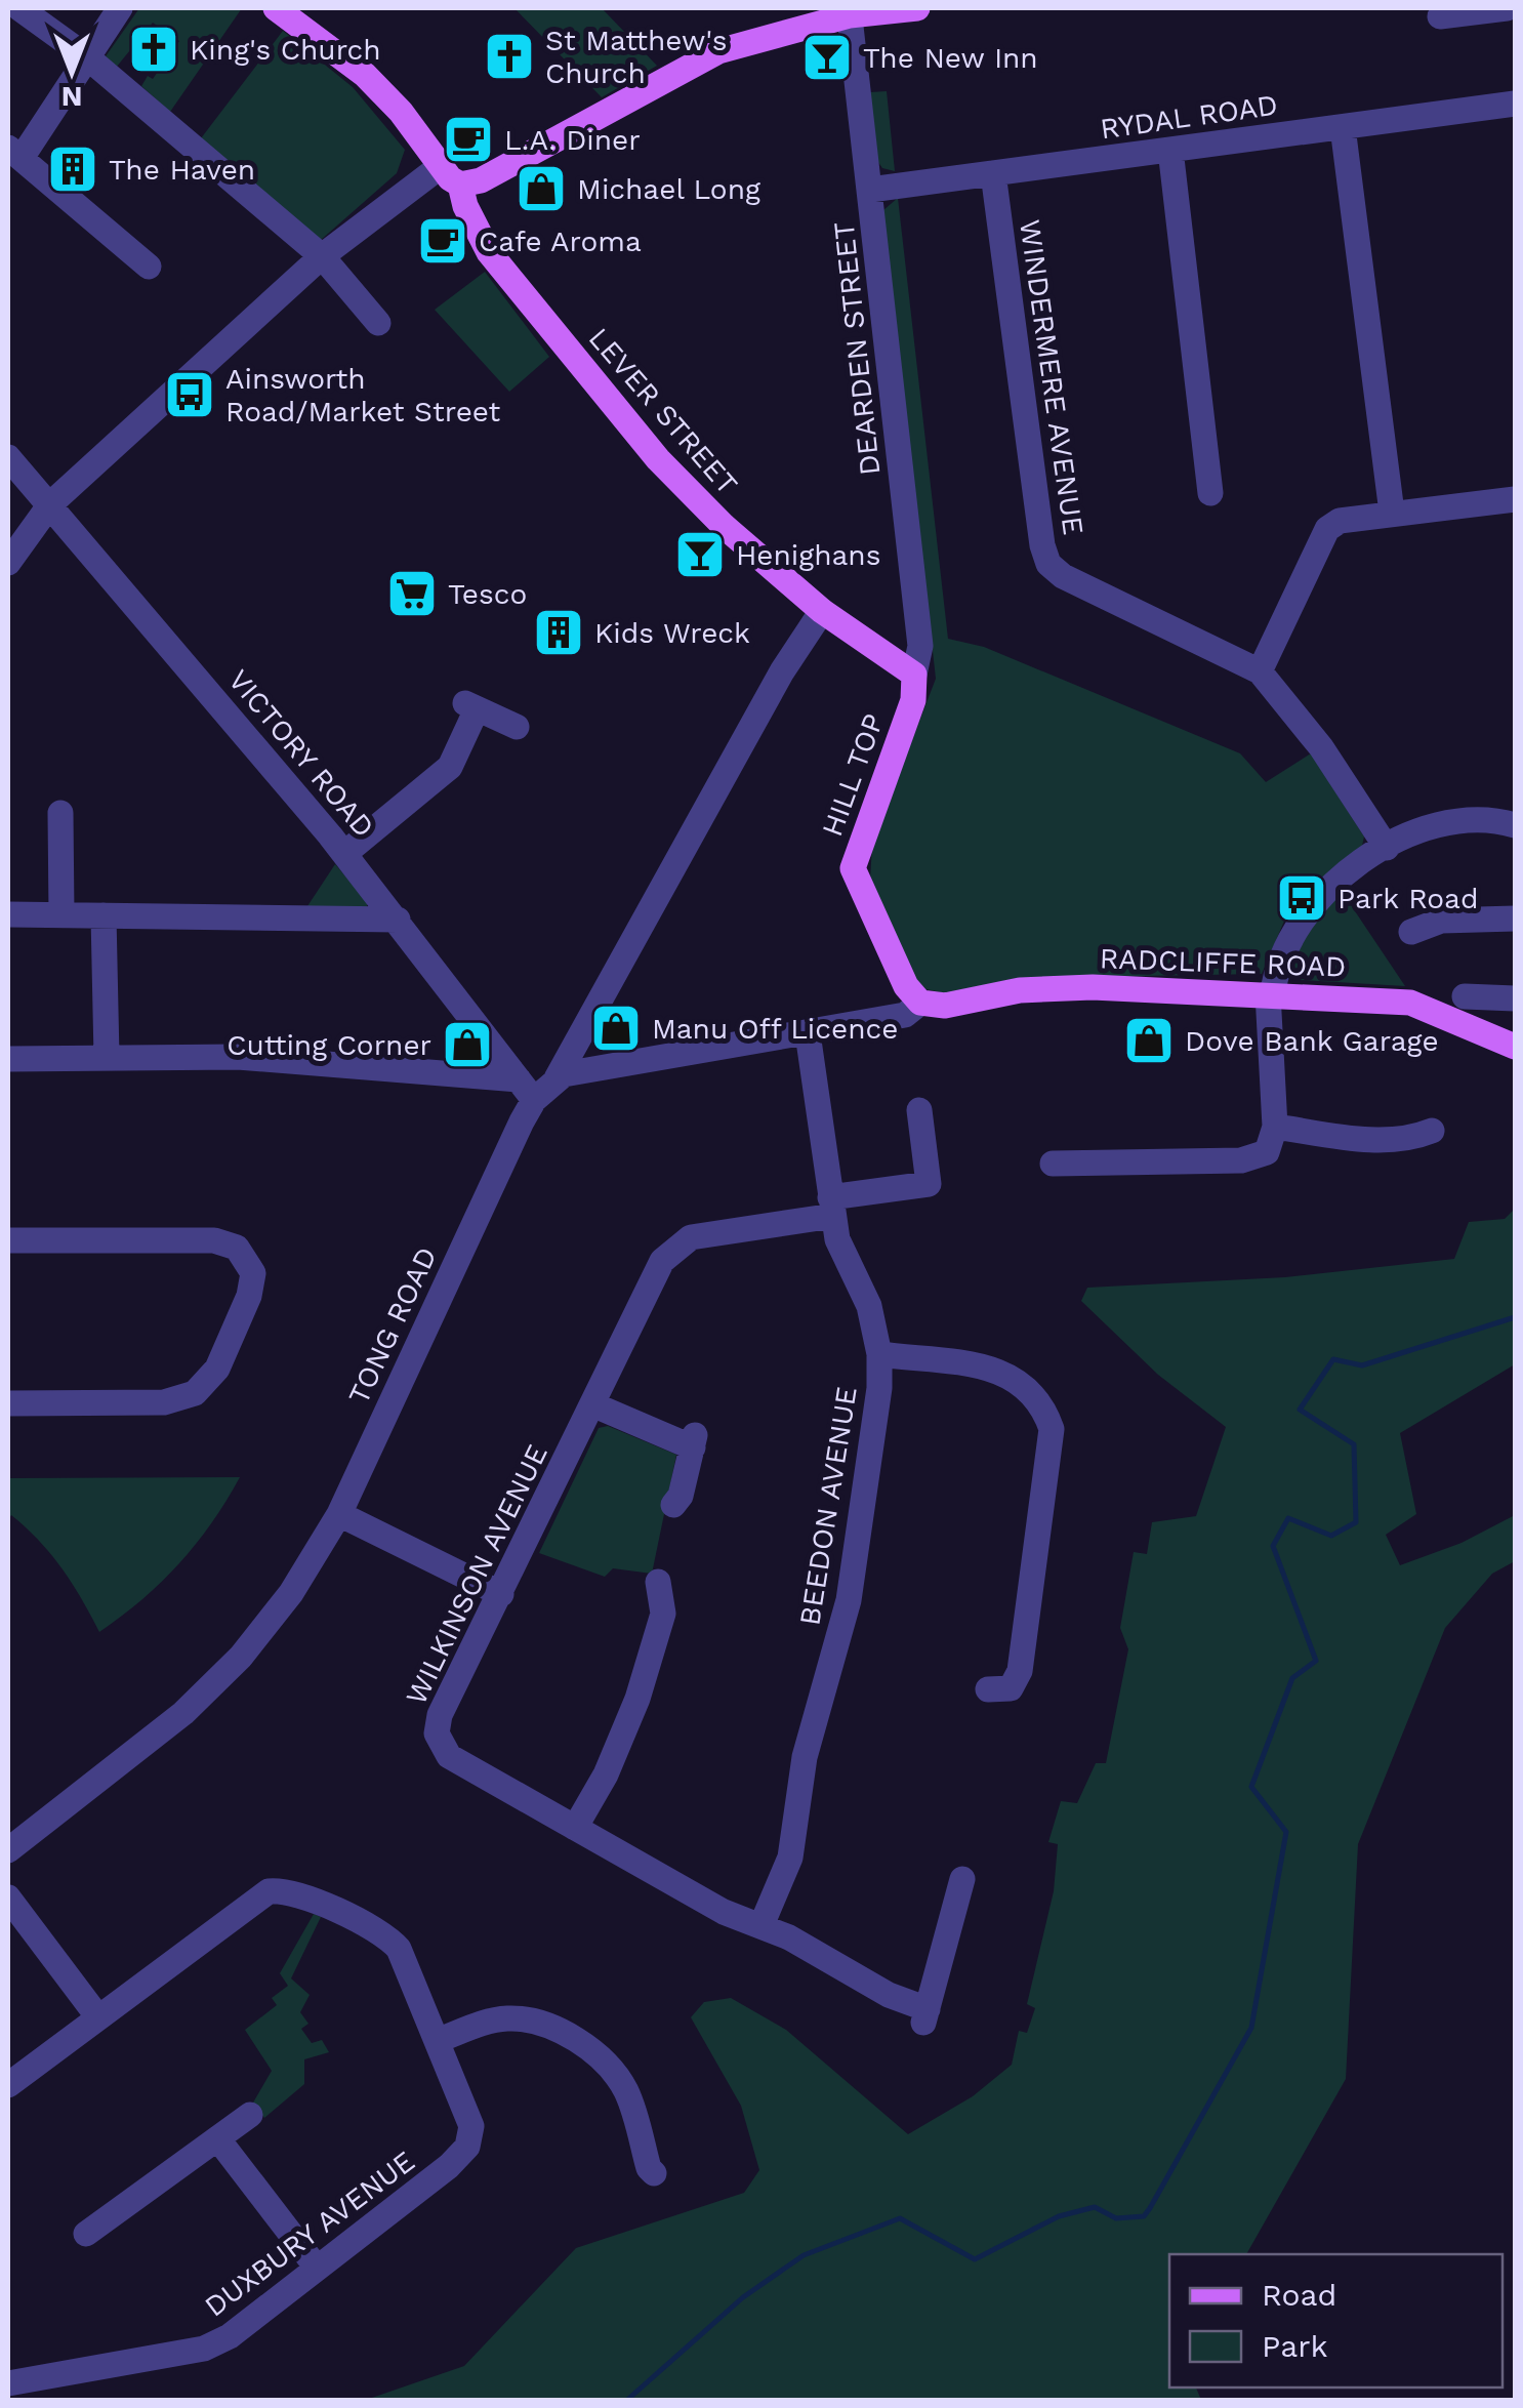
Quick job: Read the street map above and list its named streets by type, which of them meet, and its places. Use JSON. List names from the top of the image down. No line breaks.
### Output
{"streets":{"main road":["LEVER STREET","HILL TOP","RADCLIFFE ROAD"],"street":["RYDAL ROAD","DEARDEN STREET","WINDERMERE AVENUE","VICTORY ROAD","TONG ROAD","BEEDON AVENUE","WILKINSON AVENUE","DUXBURY AVENUE"]},"crossings":[["RYDAL ROAD","DEARDEN STREET"],["RYDAL ROAD","WINDERMERE AVENUE"],["DEARDEN STREET","LEVER STREET"],["DEARDEN STREET","HILL TOP"],["LEVER STREET","HILL TOP"],["LEVER STREET","TONG ROAD"],["VICTORY ROAD","TONG ROAD"],["HILL TOP","RADCLIFFE ROAD"],["BEEDON AVENUE","WILKINSON AVENUE"]],"places":{"church":["King's Church","St Matthew's Church"],"bar":["The New Inn","Henighans"],"cafe":["L.A. Diner","Cafe Aroma"],"building":["The Haven","Kids Wreck"],"shop":["Michael Long","Manu Off Licence","Dove Bank Garage","Cutting Corner"],"bus stop":["Ainsworth Road/Market Street","Park Road"],"supermarket":["Tesco"]},"legend":["Road","Park"],"north":"bottom"}
